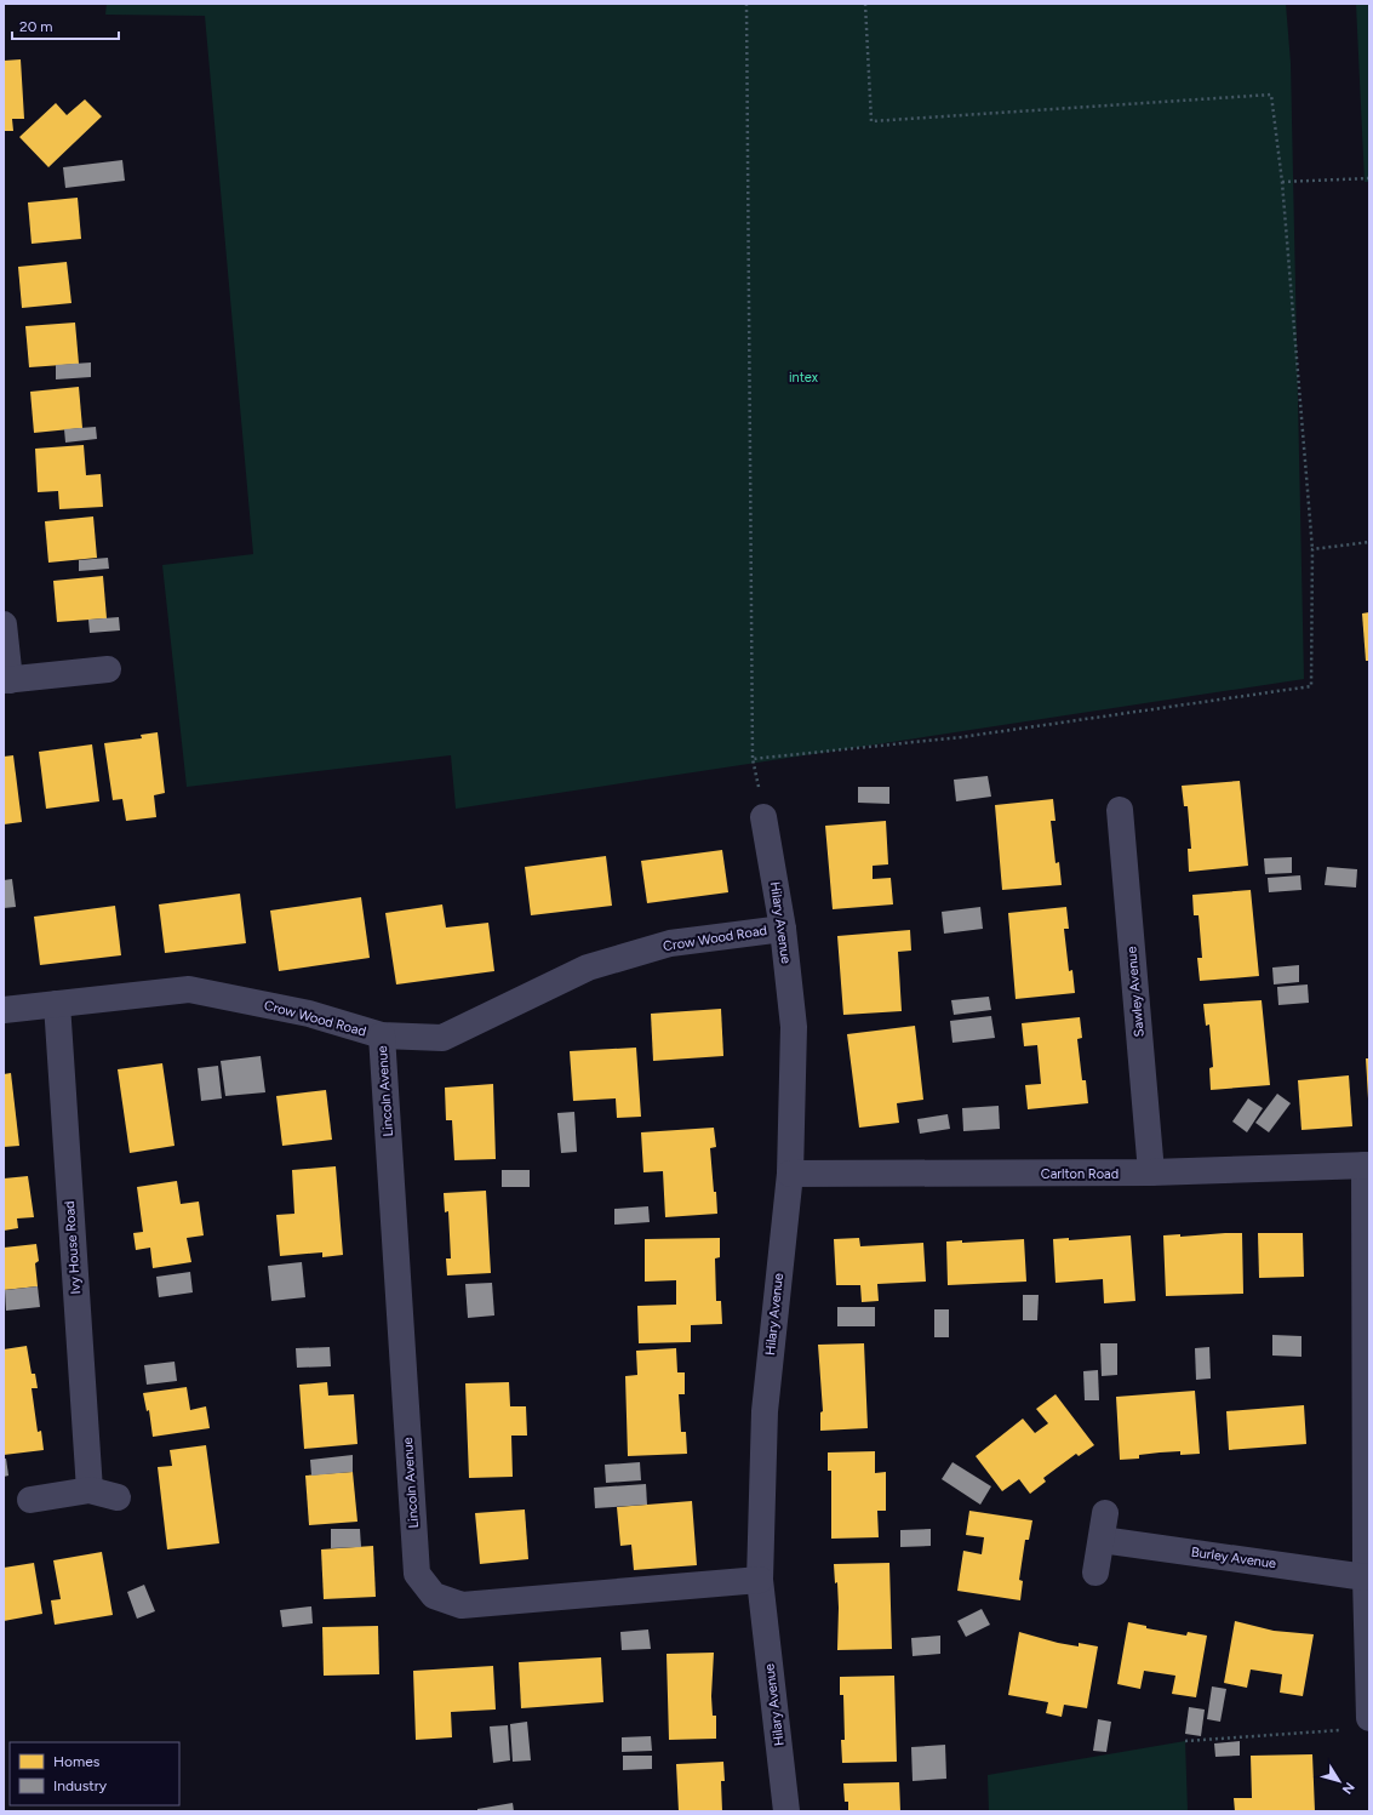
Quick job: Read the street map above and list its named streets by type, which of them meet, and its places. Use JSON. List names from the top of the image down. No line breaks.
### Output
{"streets":{"street":["Hilary Avenue","Crow Wood Road","Sawley Avenue","Lincoln Avenue","Carlton Road","Ivy House Road","Burley Avenue"]},"crossings":[["Hilary Avenue","Crow Wood Road"],["Hilary Avenue","Lincoln Avenue"],["Hilary Avenue","Carlton Road"],["Crow Wood Road","Lincoln Avenue"],["Crow Wood Road","Ivy House Road"],["Sawley Avenue","Carlton Road"]],"parks":["intex"],"legend":["Homes","Industry"],"scale_bar":"20 m","north":"bottom right"}
